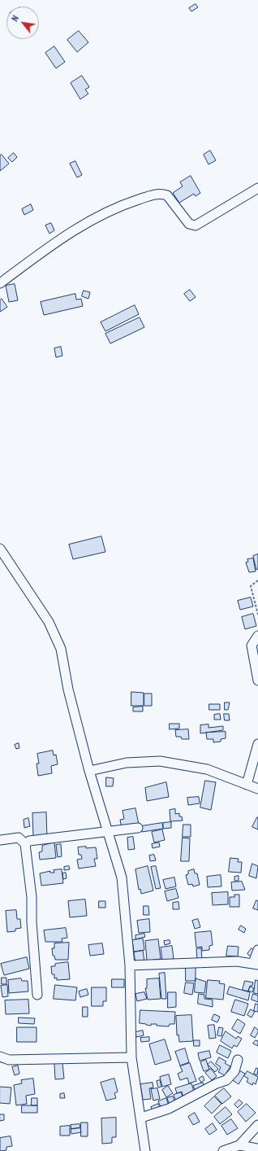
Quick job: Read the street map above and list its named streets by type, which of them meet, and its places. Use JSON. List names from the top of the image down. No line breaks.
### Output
{"north":"top left"}
